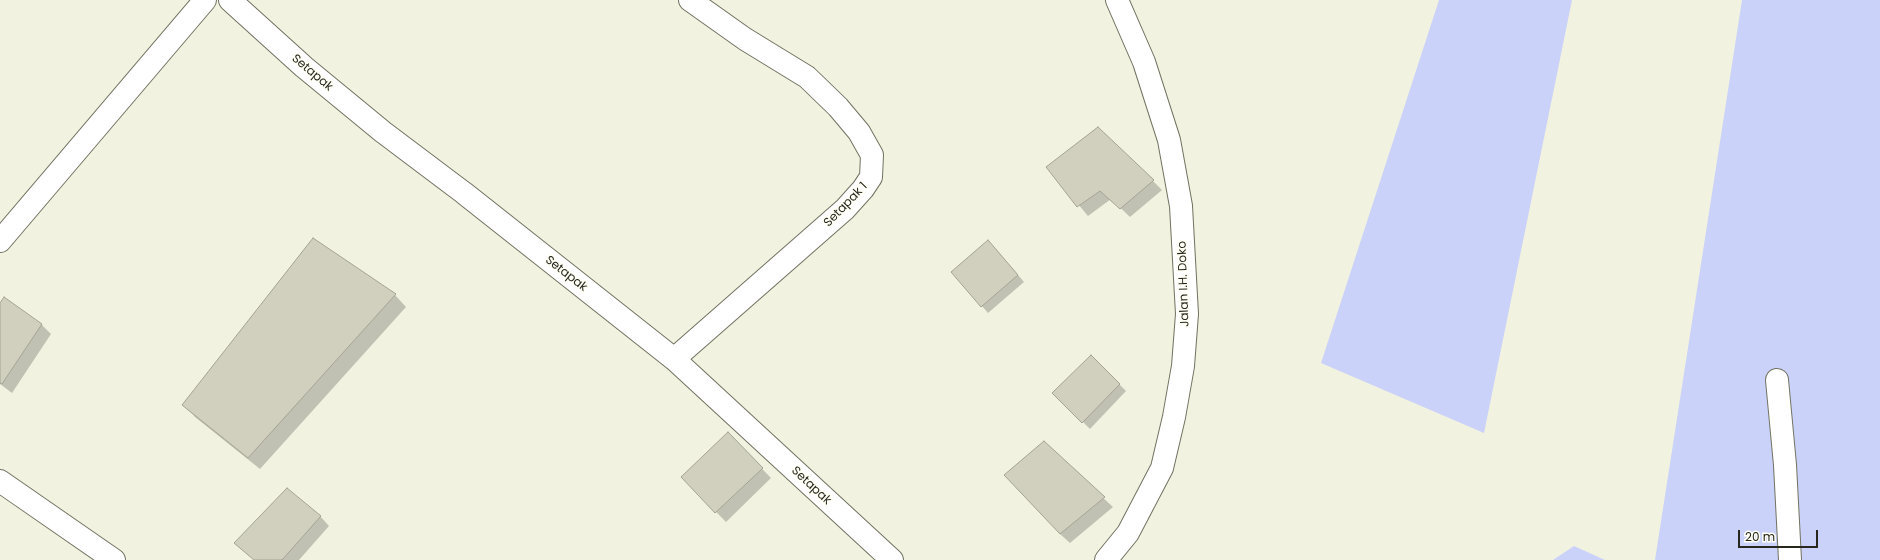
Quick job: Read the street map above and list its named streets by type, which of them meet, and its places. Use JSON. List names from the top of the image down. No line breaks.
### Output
{"streets":{"street":["Setapak","Setapak 1","Jalan I.H. Doko"]},"crossings":[["Setapak","Setapak 1"]],"scale_bar":"20 m"}
